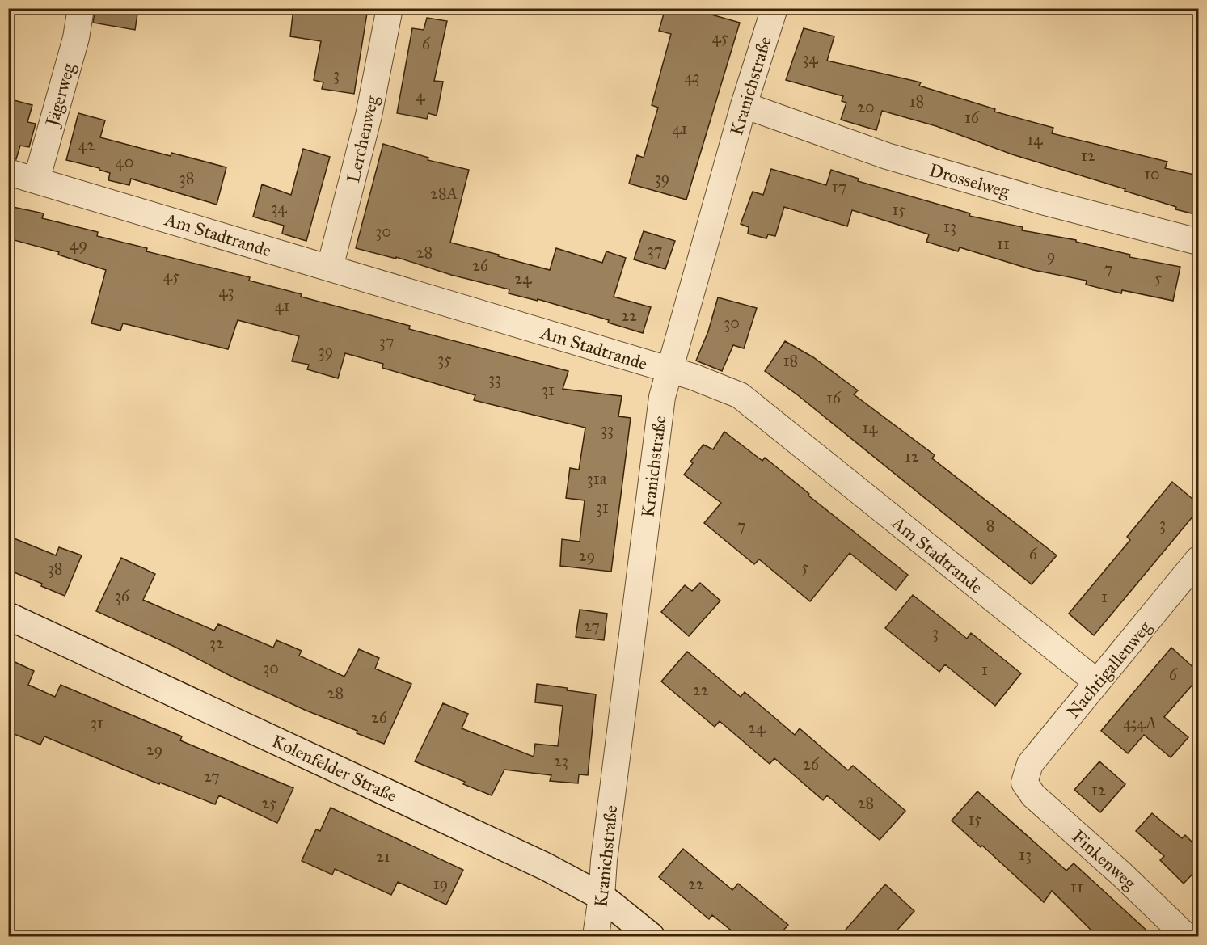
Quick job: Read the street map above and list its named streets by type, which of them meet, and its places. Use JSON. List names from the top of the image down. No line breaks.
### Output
{"streets":{"main road":["Kolenfelder Straße"],"street":["Kranichstraße","Jägerweg","Lerchenweg","Drosselweg","Am Stadtrande","Nachtigallenweg","Finkenweg"]},"crossings":[["Kranichstraße","Drosselweg"],["Kranichstraße","Am Stadtrande"],["Kranichstraße","Kolenfelder Straße"],["Jägerweg","Am Stadtrande"],["Lerchenweg","Am Stadtrande"],["Am Stadtrande","Nachtigallenweg"],["Nachtigallenweg","Finkenweg"]],"house_numbers":["45","6","34","3","43","4","18","20","16","41","14","42","12","40","10","38","39","17","28A","34","15","13","30","11","49","37","28","9","26","7","45","5","24","43","41","22","30","37","39","35","18","33","31","16","14","33","12","31a","31","3","7","8","6","29","5","38","36","1","27","3","32","30","1","6","22","28","26","31","4;4A","24","29","23","26","27","12","25","28","15","13","21","19","22","11"]}
